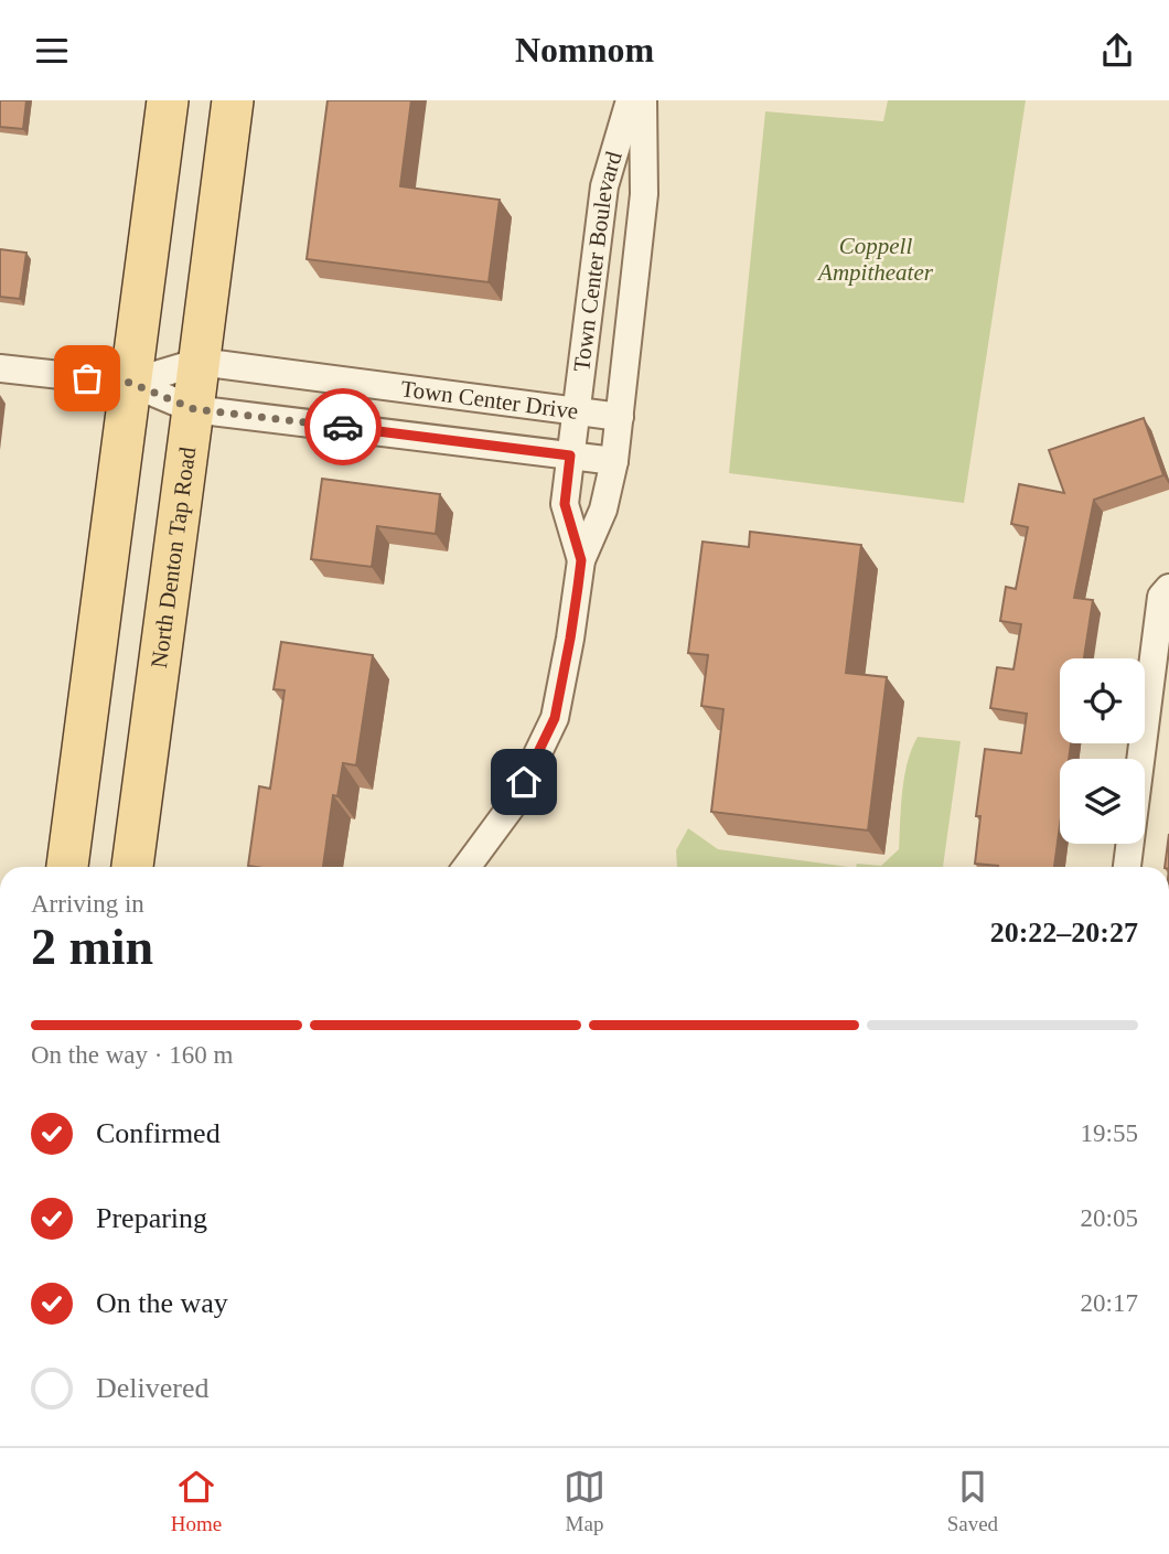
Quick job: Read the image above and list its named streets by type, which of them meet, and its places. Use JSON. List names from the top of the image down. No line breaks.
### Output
{"streets":{"main road":["North Denton Tap Road"],"street":["Town Center Boulevard","Town Center Drive"]},"crossings":[["Town Center Boulevard","Town Center Drive"],["Town Center Drive","North Denton Tap Road"]],"parks":["Coppell Ampitheater"],"page":{"header":"Nomnom","heading":["2 min","Arriving in","20:22–20:27"],"bar":"On the way · 160 m","list":[["Confirmed","19:55"],["Preparing","20:05"],["On the way","20:17"],"Delivered"],"tabs":["Home","Map","Saved"]}}
